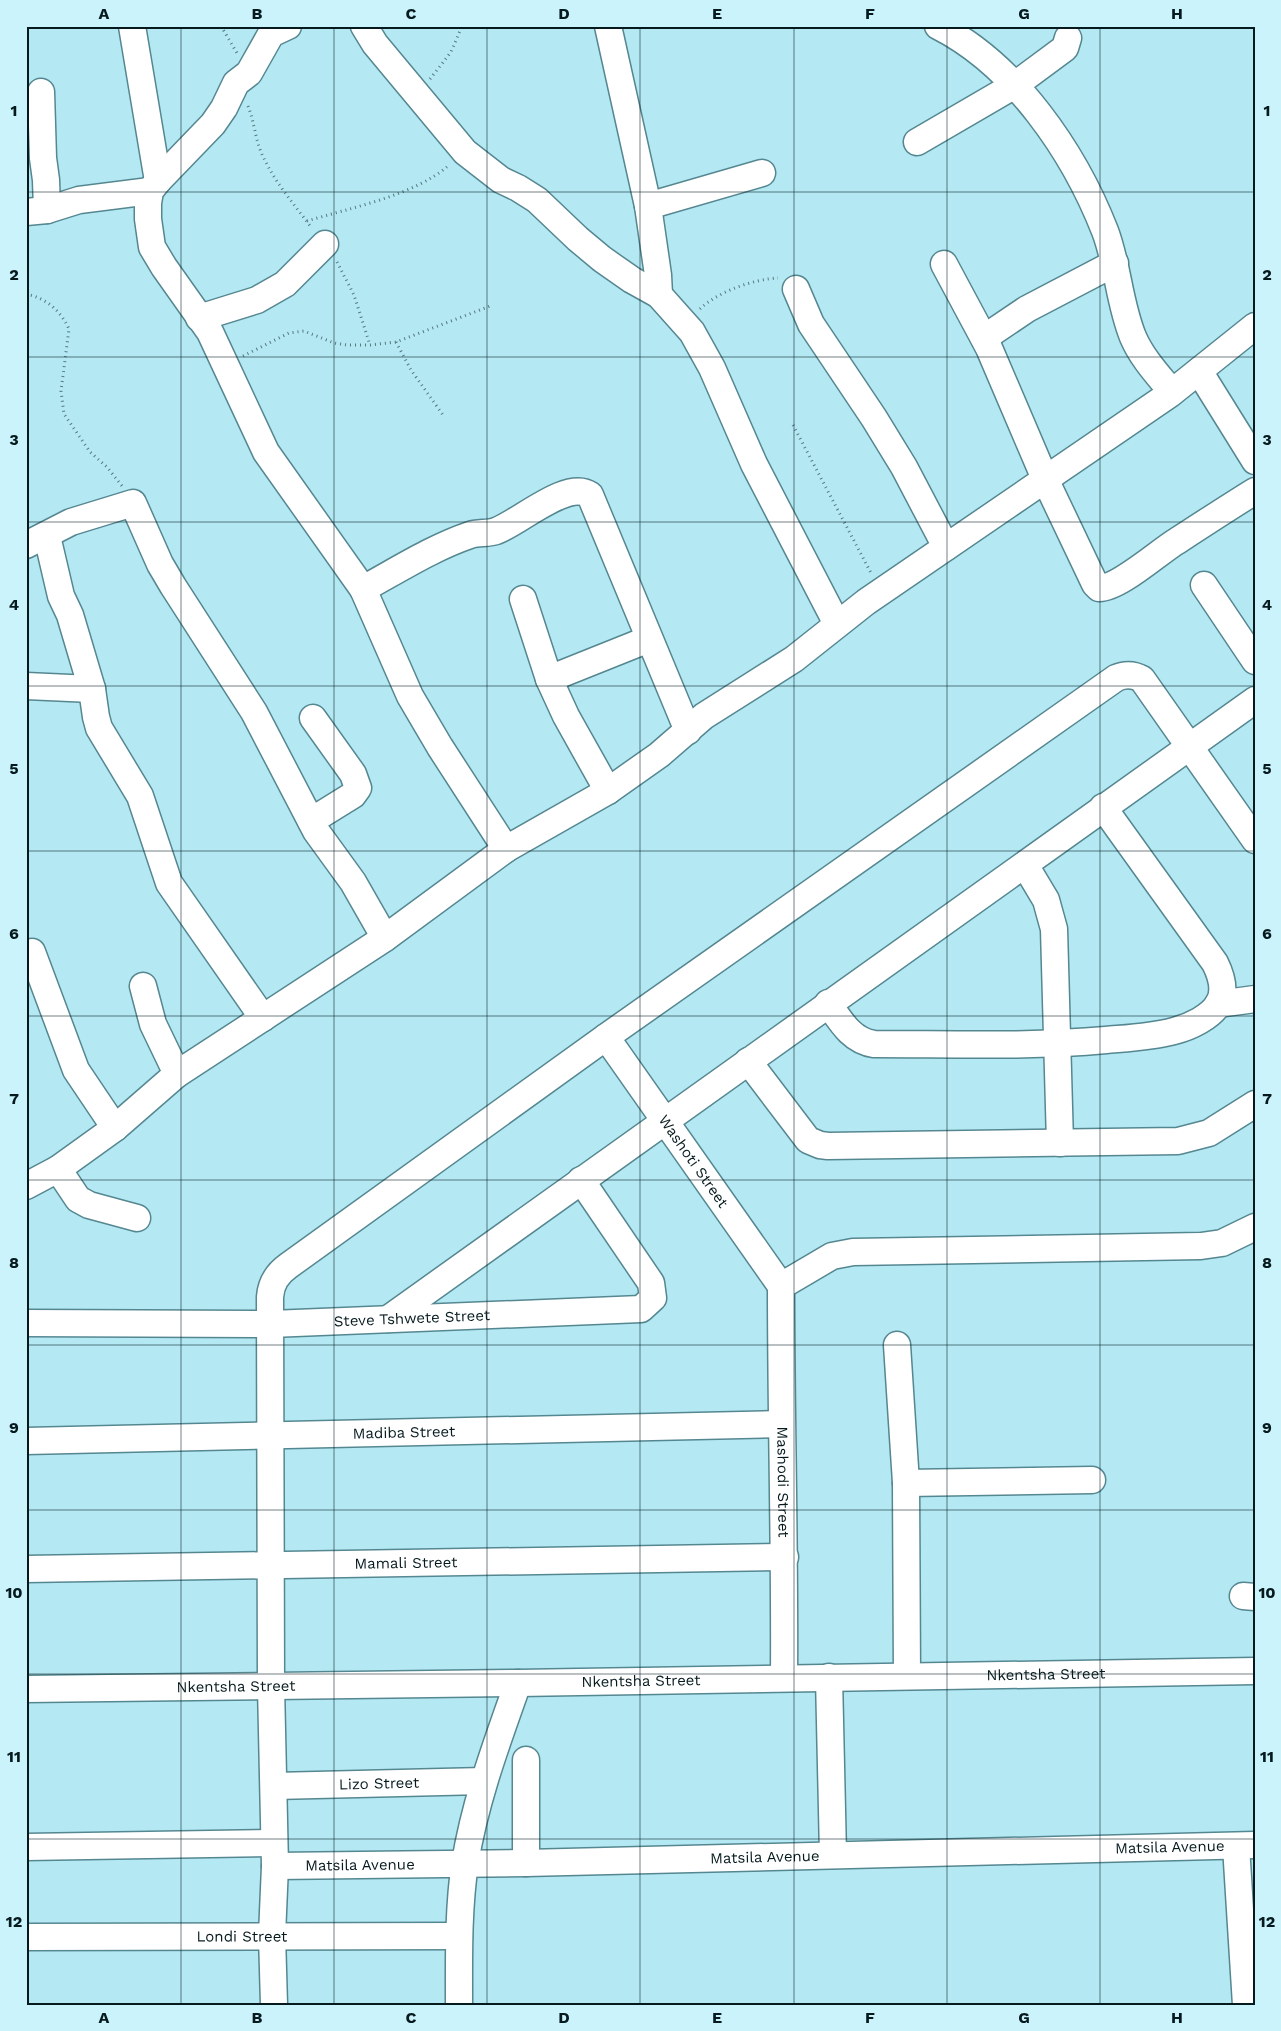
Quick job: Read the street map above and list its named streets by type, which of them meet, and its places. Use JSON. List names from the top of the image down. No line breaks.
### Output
{"streets":{"street":["Washoti Street","Steve Tshwete Street","Madiba Street","Mashodi Street","Mamali Street","Nkentsha Street","Lizo Street","Matsila Avenue","Londi Street"]},"crossings":[["Washoti Street","Mashodi Street"],["Madiba Street","Mashodi Street"],["Mashodi Street","Mamali Street"],["Mashodi Street","Nkentsha Street"]],"grid":{"columns":["A","B","C","D","E","F","G","H"],"rows":["1","2","3","4","5","6","7","8","9","10","11","12"]}}
